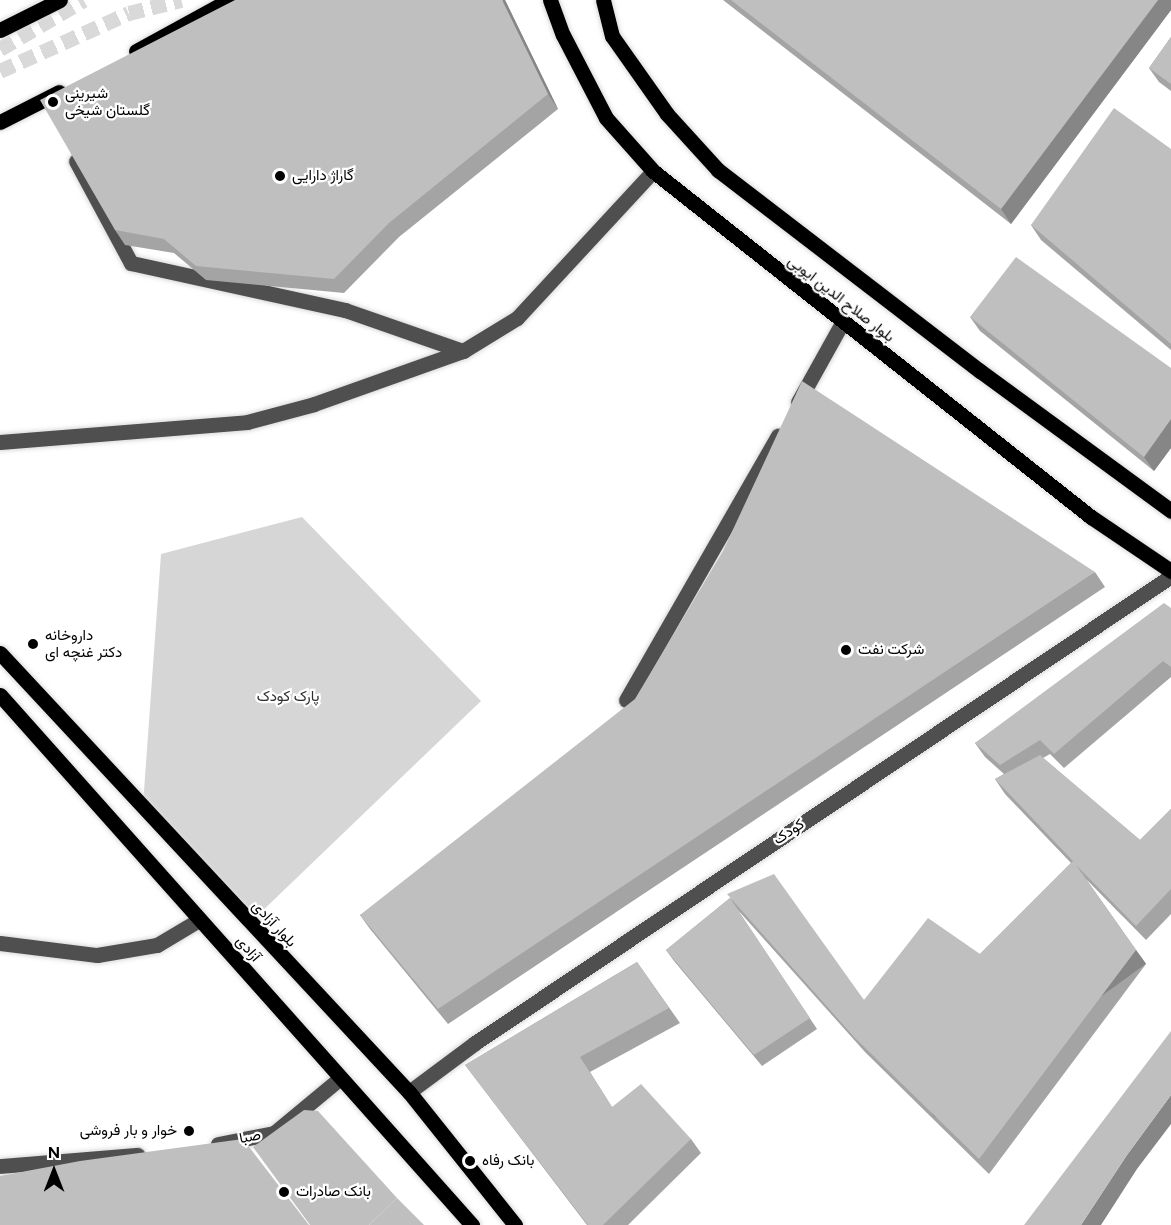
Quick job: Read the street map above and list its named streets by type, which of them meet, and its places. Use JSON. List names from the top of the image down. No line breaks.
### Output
{"streets":{"main road":["بلوار صلاح الدین ایوبی","بلوار آزادی","آزادی"],"street":["کودک","صبا"]},"crossings":[["کودک","بلوار آزادی"],["آزادی","صبا"]],"parks":["پارک کودک"],"places":["شیرینی گلستان شیخی","گاراژ دارایی","داروخانه دکتر غنچه ای","شرکت نفت","خوار و بار فروشی","بانک رفاه","بانک صادرات"],"north":"top"}
